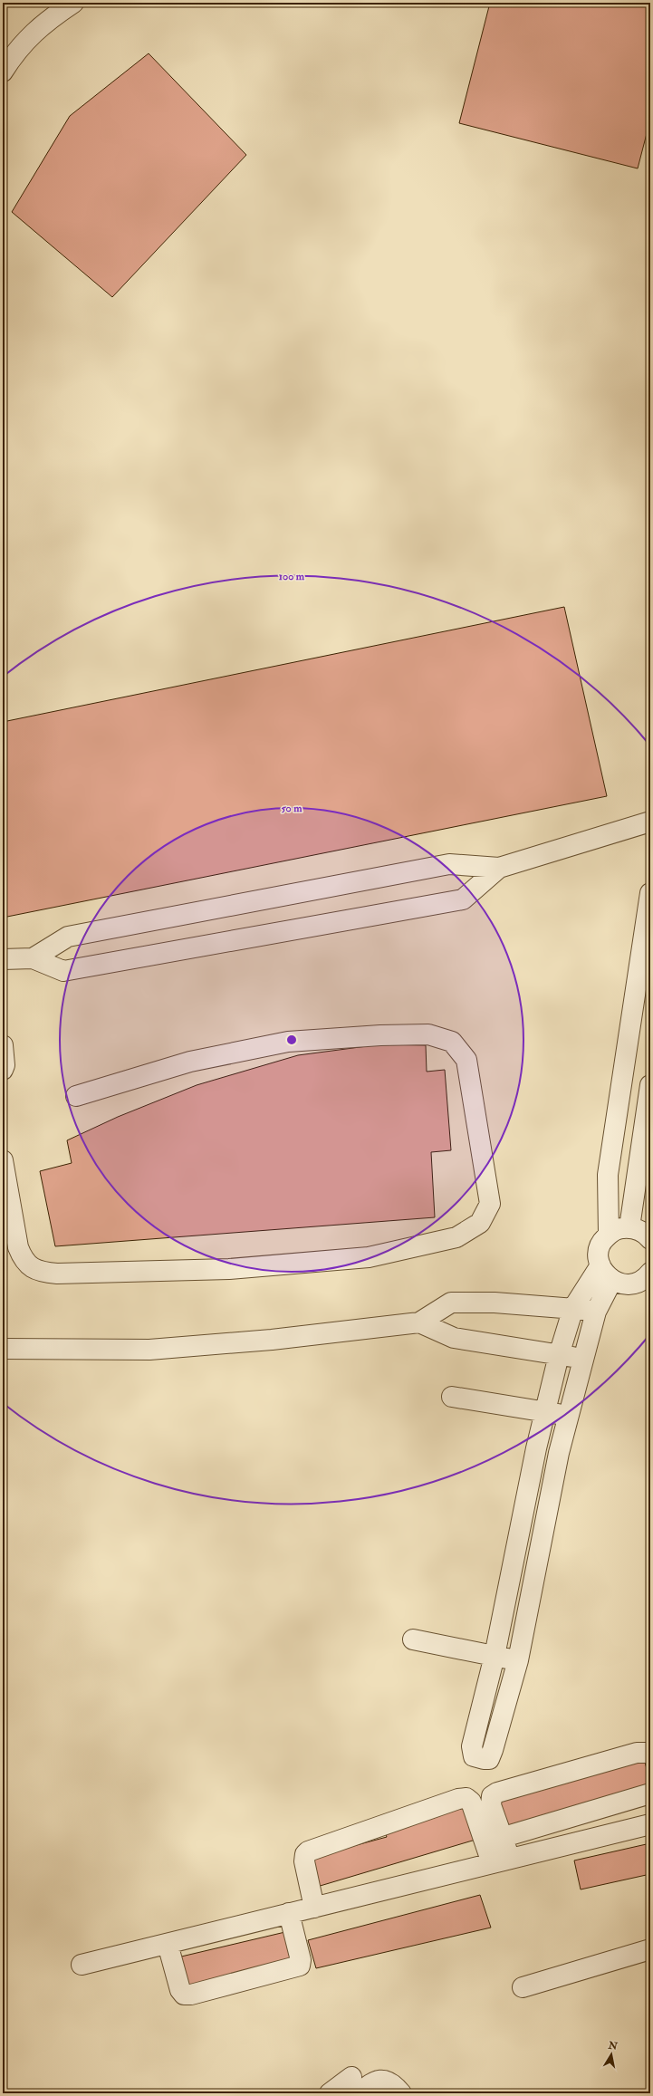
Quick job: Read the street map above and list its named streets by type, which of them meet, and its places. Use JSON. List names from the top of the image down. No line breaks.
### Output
{"north":"top","rings":["100 m","50 m"]}
